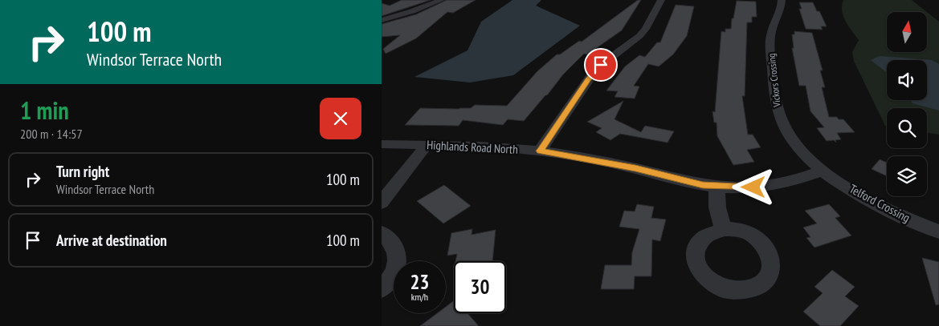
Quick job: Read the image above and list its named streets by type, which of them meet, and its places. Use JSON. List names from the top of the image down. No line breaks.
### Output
{"streets":{"street":["Vickors Crossing","Highlands Road North","Telford Crossing"]},"crossings":[["Vickors Crossing","Highlands Road North"],["Vickors Crossing","Telford Crossing"],["Highlands Road North","Telford Crossing"]],"north":"top","page":{"turn":["100 m","Windsor Terrace North"],"heading":["1 min","200 m · 14:57"],"list":[{"name":"Turn right","note":"Windsor Terrace North","value":"100 m"},{"name":"Arrive at destination","value":"100 m"}],"speed":"23 km/h","limit":"30"}}
